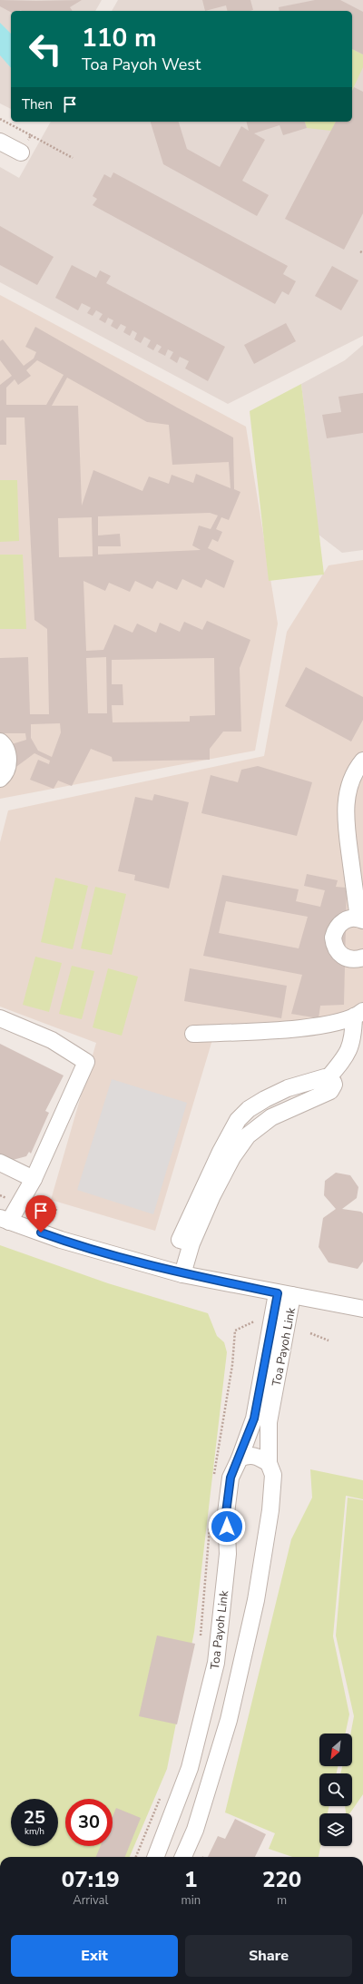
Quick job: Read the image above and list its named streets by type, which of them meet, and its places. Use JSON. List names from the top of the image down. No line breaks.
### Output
{"streets":{"street":["Toa Payoh Link"]},"north":"bottom left","page":{"turn":["110 m","Toa Payoh West"],"then":"Then","speed":"25 km/h","limit":"30","eta":["07:19","Arrival","1","min","220","m"],"buttons":["Exit","Share"]}}
